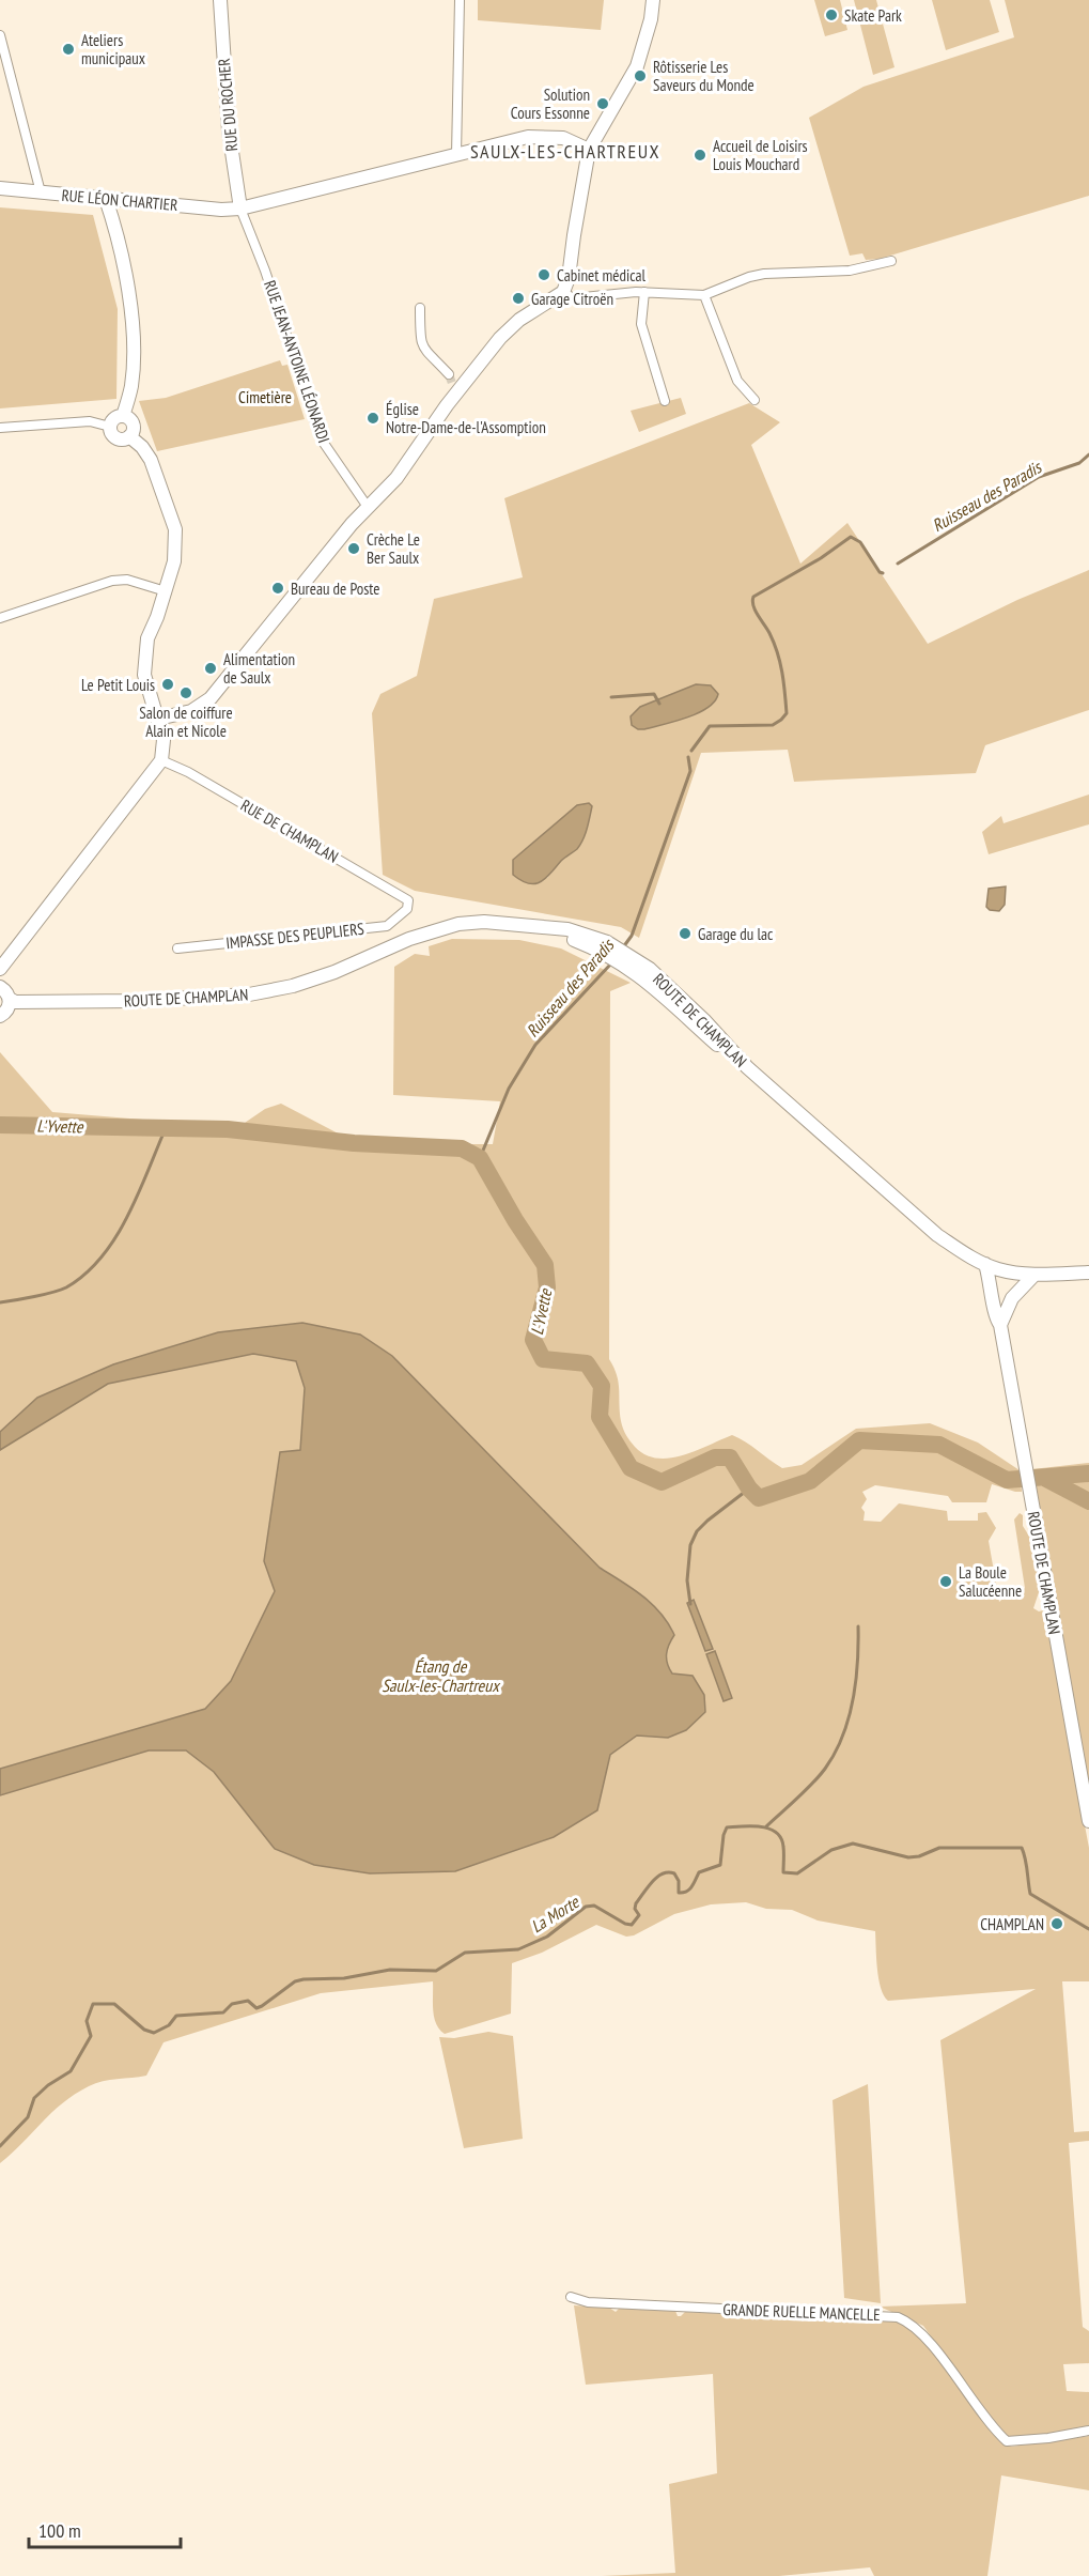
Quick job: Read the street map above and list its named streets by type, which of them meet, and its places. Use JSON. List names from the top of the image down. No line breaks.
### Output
{"streets":{"street":["RUE DU ROCHER","RUE LÉON CHARTIER","RUE JEAN-ANTOINE LÉONARDI","RUE DE CHAMPLAN","IMPASSE DES PEUPLIERS","ROUTE DE CHAMPLAN","GRANDE RUELLE MANCELLE"]},"crossings":[["RUE DU ROCHER","RUE LÉON CHARTIER"],["RUE DU ROCHER","RUE JEAN-ANTOINE LÉONARDI"],["RUE LÉON CHARTIER","RUE JEAN-ANTOINE LÉONARDI"],["RUE DE CHAMPLAN","IMPASSE DES PEUPLIERS"]],"districts":["SAULX-LES-CHARTREUX"],"water":["Ruisseau des Paradis","L'Yvette","Étang de Saulx-les-Chartreux","La Morte"],"parks":["Cimetière"],"places":["Skate Park","Ateliers municipaux","Rôtisserie Les Saveurs du Monde","Solution Cours Essonne","Accueil de Loisirs Louis Mouchard","Cabinet médical","Garage Citroën","Église Notre-Dame-de-l'Assomption","Crèche Le Ber Saulx","Bureau de Poste","Alimentation de Saulx","Le Petit Louis","Salon de coiffure Alain et Nicole","Garage du lac","La Boule Salucéenne","CHAMPLAN"],"scale_bar":"100 m"}
